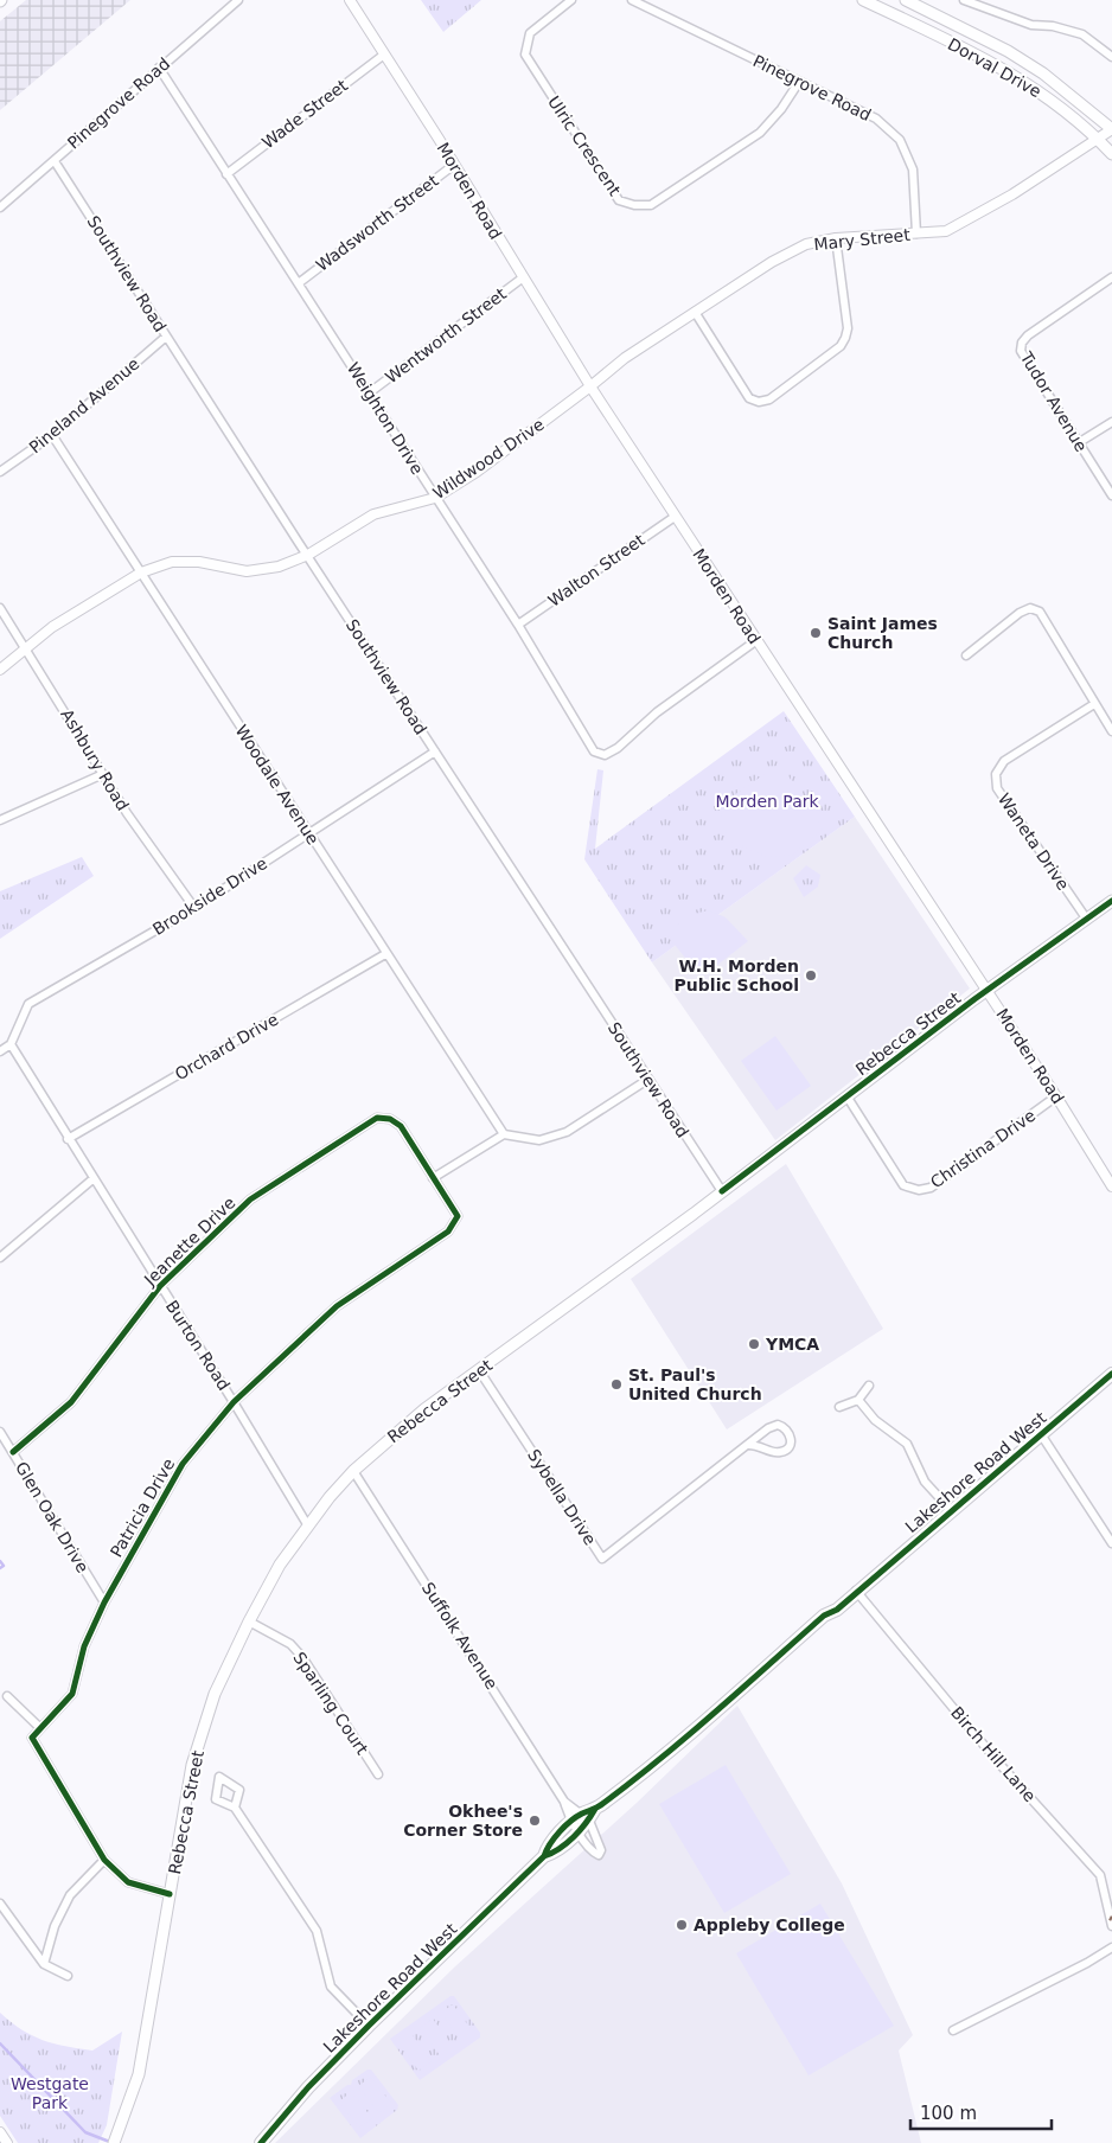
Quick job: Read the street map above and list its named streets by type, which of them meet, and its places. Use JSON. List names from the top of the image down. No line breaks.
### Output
{"streets":{"main road":["Dorval Drive","Rebecca Street","Lakeshore Road West"],"street":["Pinegrove Road","Wade Street","Ulric Crescent","Morden Road","Wadsworth Street","Mary Street","Southview Road","Wentworth Street","Tudor Avenue","Pineland Avenue","Weighton Drive","Wildwood Drive","Walton Street","Ashbury Road","Woodale Avenue","Waneta Drive","Brookside Drive","Orchard Drive","Christina Drive","Jeanette Drive","Burton Road","Sybella Drive","Patricia Drive","Glen Oak Drive","Suffolk Avenue","Sparling Court","Birch Hill Lane"]},"crossings":[["Dorval Drive","Mary Street"],["Pinegrove Road","Ulric Crescent"],["Pinegrove Road","Mary Street"],["Pinegrove Road","Southview Road"],["Pinegrove Road","Weighton Drive"],["Wade Street","Morden Road"],["Wade Street","Weighton Drive"],["Morden Road","Wadsworth Street"],["Morden Road","Mary Street"],["Morden Road","Wentworth Street"],["Morden Road","Weighton Drive"],["Morden Road","Wildwood Drive"],["Morden Road","Walton Street"],["Morden Road","Rebecca Street"],["Morden Road","Christina Drive"],["Wadsworth Street","Weighton Drive"],["Mary Street","Wildwood Drive"],["Southview Road","Pineland Avenue"],["Southview Road","Wildwood Drive"],["Southview Road","Brookside Drive"],["Southview Road","Rebecca Street"],["Wentworth Street","Weighton Drive"],["Pineland Avenue","Woodale Avenue"],["Weighton Drive","Wildwood Drive"],["Weighton Drive","Walton Street"],["Wildwood Drive","Ashbury Road"],["Wildwood Drive","Woodale Avenue"],["Ashbury Road","Brookside Drive"],["Woodale Avenue","Brookside Drive"],["Woodale Avenue","Orchard Drive"],["Waneta Drive","Rebecca Street"],["Brookside Drive","Burton Road"],["Rebecca Street","Christina Drive"],["Rebecca Street","Burton Road"],["Rebecca Street","Sybella Drive"],["Rebecca Street","Suffolk Avenue"],["Rebecca Street","Sparling Court"],["Orchard Drive","Burton Road"],["Jeanette Drive","Burton Road"],["Jeanette Drive","Patricia Drive"],["Jeanette Drive","Glen Oak Drive"],["Burton Road","Patricia Drive"],["Lakeshore Road West","Suffolk Avenue"],["Lakeshore Road West","Birch Hill Lane"],["Patricia Drive","Glen Oak Drive"]],"parks":["Morden Park","Westgate Park"],"places":["Saint James Church","W.H. Morden Public School","YMCA","St. Paul's United Church","Okhee's Corner Store","Appleby College"],"scale_bar":"100 m"}
